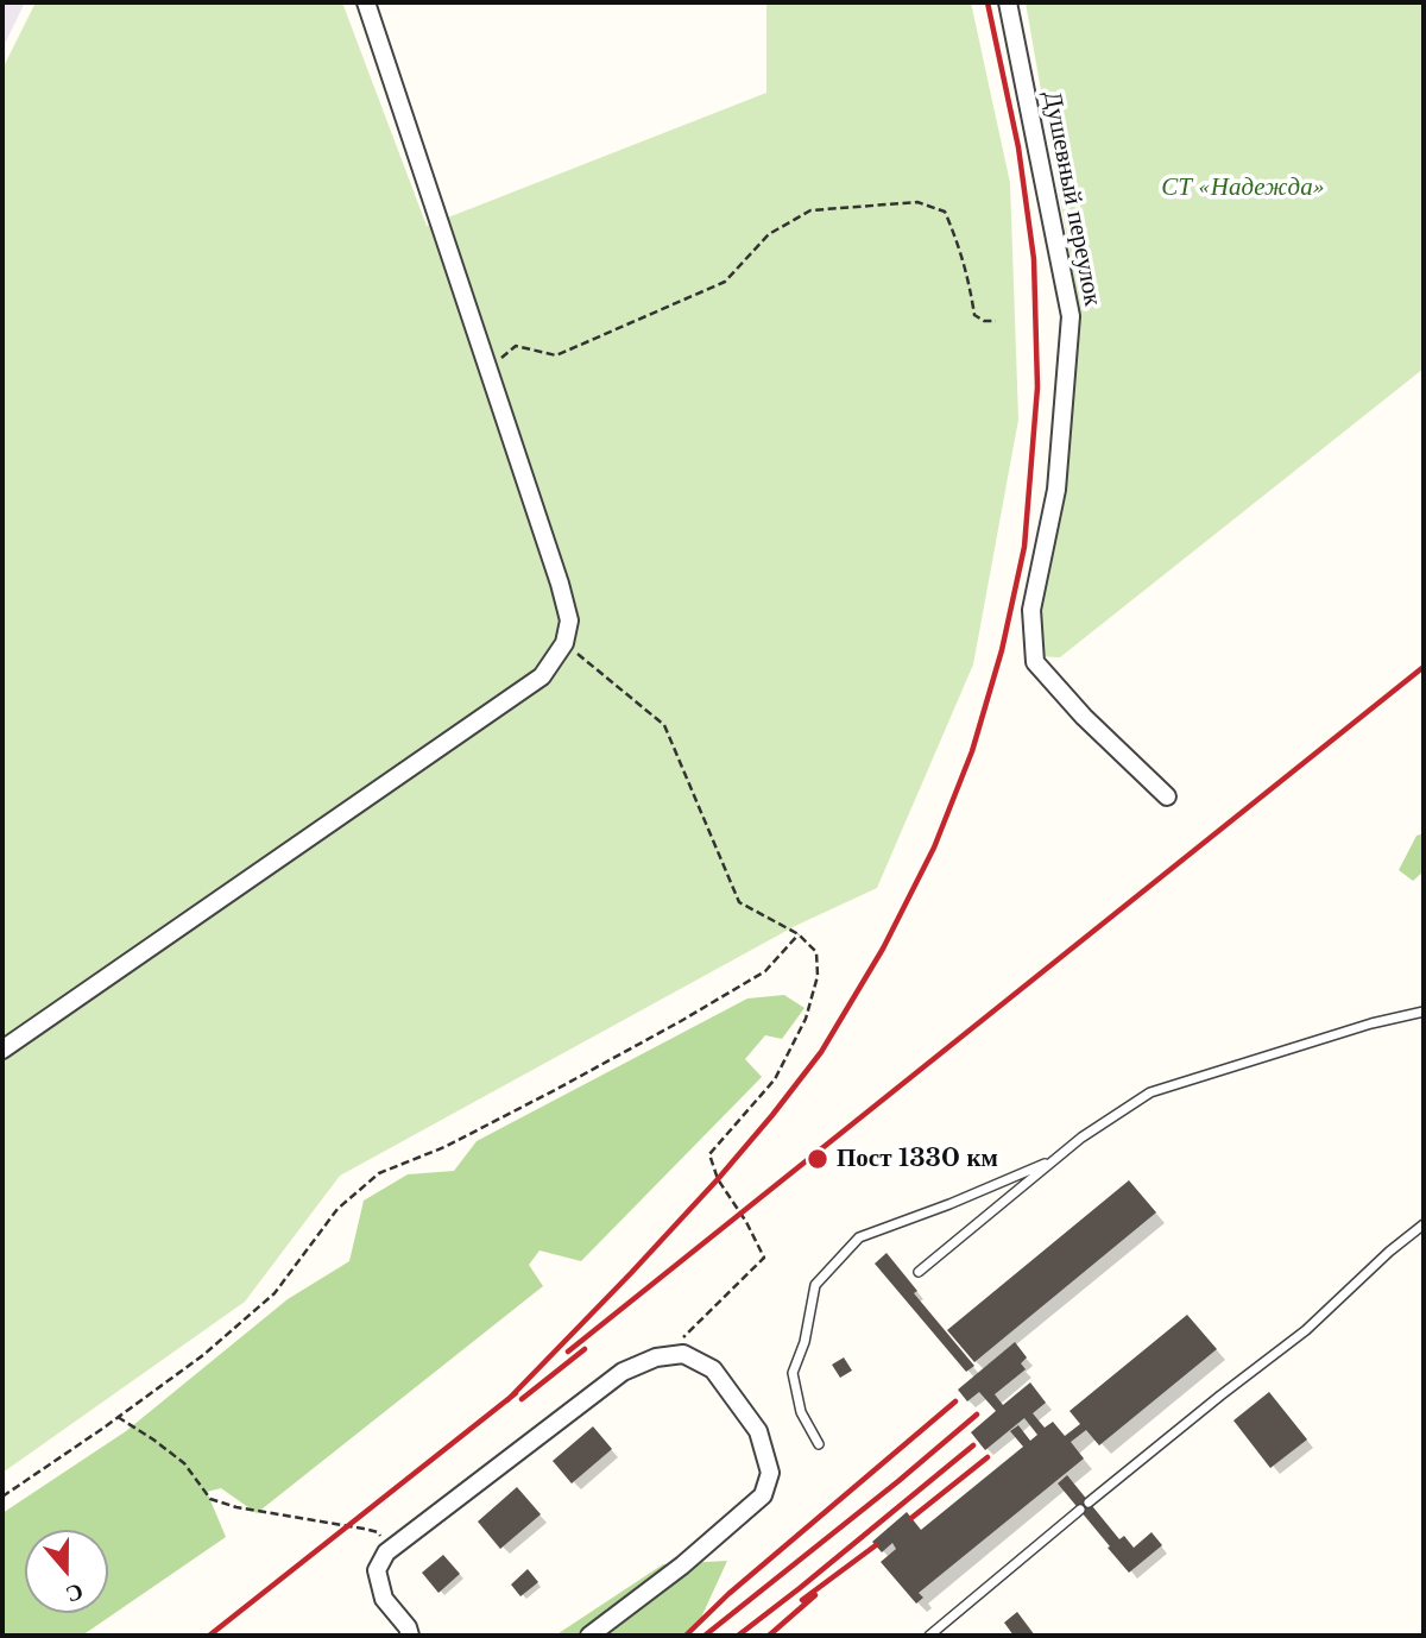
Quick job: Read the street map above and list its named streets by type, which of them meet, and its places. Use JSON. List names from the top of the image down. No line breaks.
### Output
{"streets":{"street":["Душевный переулок"]},"parks":["СТ «Надежда»"],"places":["Пост 1330 км"],"north":"bottom"}
